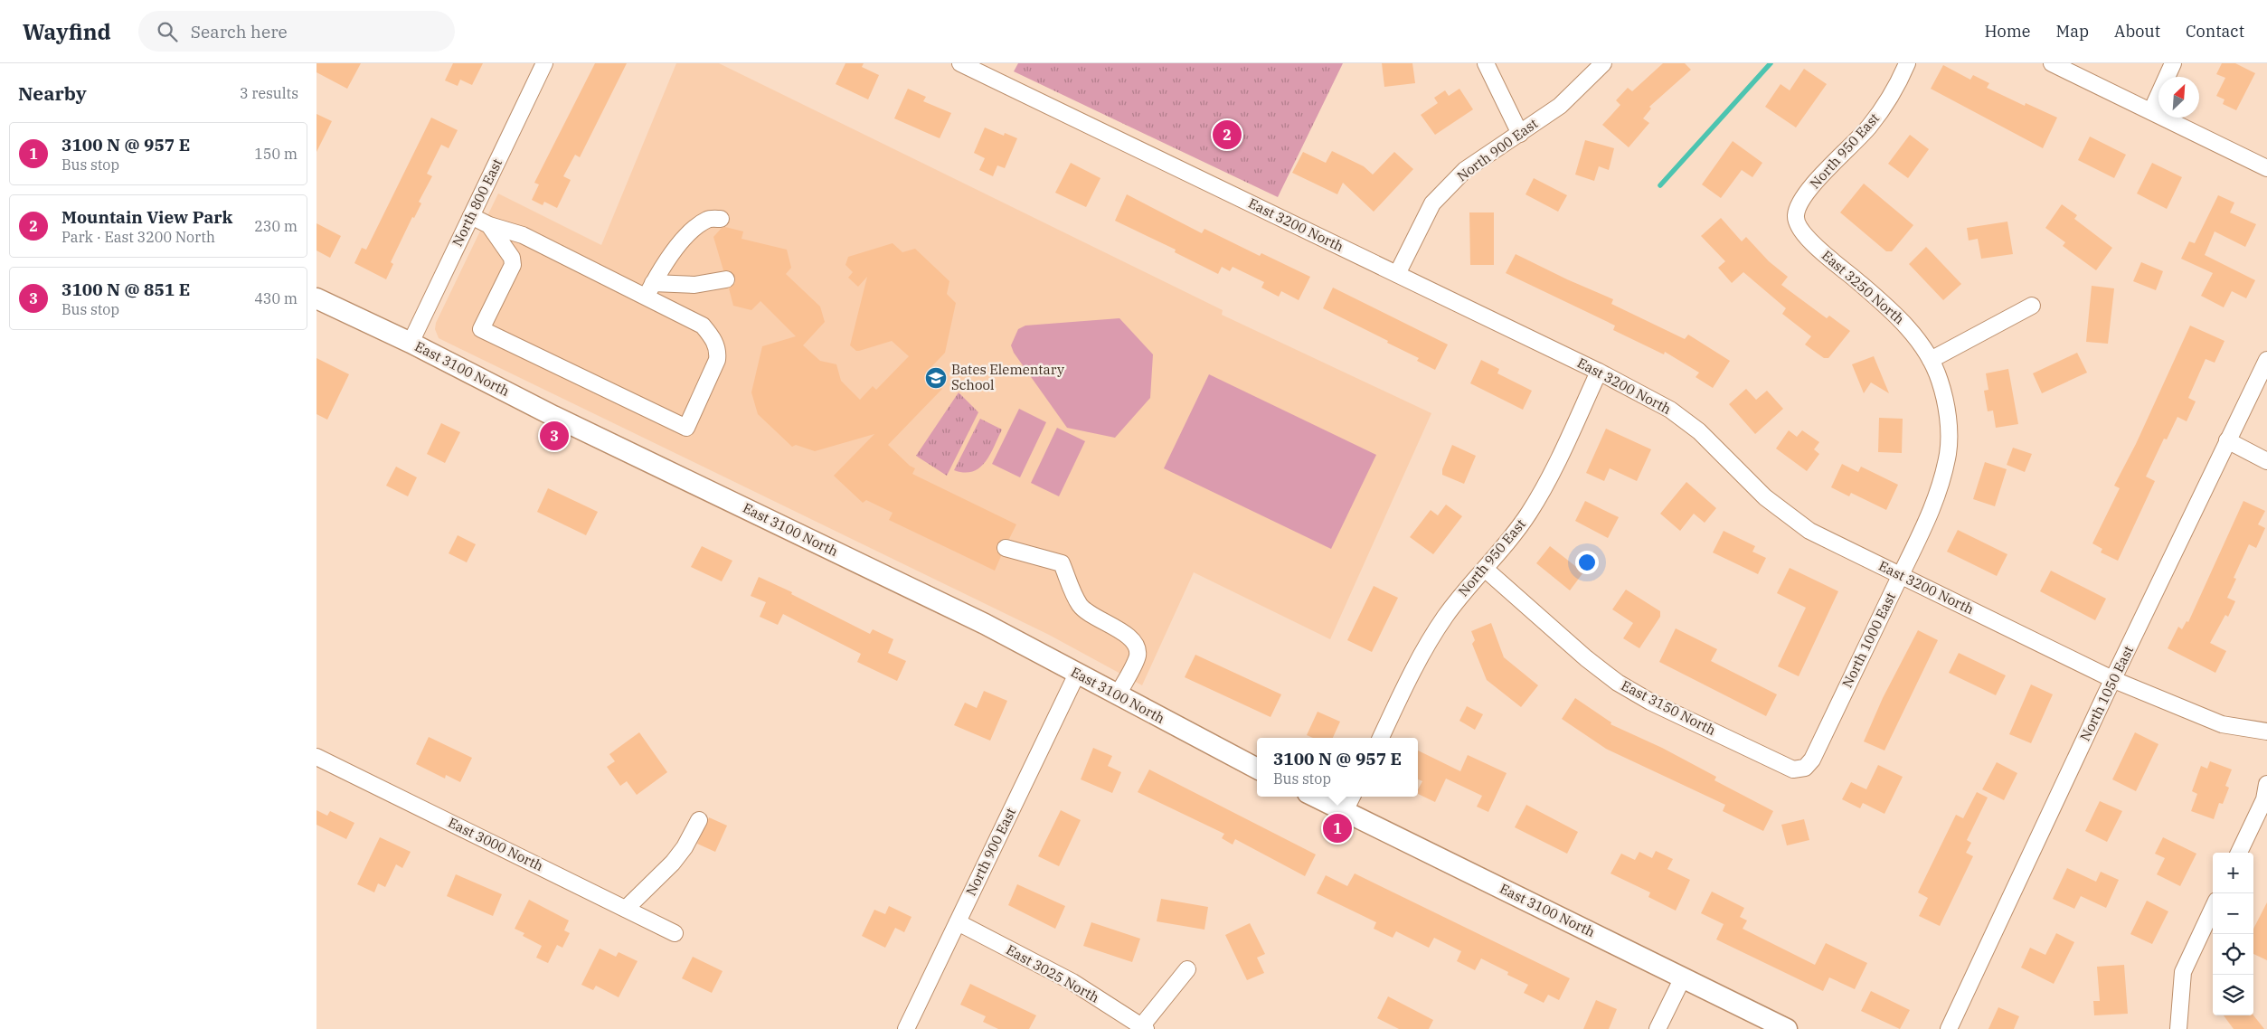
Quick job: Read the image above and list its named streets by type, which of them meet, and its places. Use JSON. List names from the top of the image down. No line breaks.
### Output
{"streets":{"main road":["East 3100 North"],"street":["North 900 East","North 950 East","North 800 East","East 3200 North","East 3250 North","North 1000 East","North 1050 East","East 3150 North","East 3000 North","East 3025 North"]},"crossings":[["North 900 East","East 3200 North"],["North 900 East","East 3100 North"],["North 900 East","East 3025 North"],["North 950 East","East 3200 North"],["North 950 East","East 3250 North"],["North 950 East","East 3150 North"],["North 800 East","East 3100 North"],["East 3200 North","North 1000 East"],["East 3200 North","North 1050 East"],["East 3250 North","North 1000 East"],["North 1000 East","East 3150 North"]],"places":{"school or university":["Bates Elementary School"]},"north":"top right","page":{"header":"Wayfind","search":"Search here","nav":["Home","Map","About","Contact"],"heading":["Nearby","3 results"],"pins":["2","3","1"],"list":[{"mark":"1","name":"3100 N @ 957 E","note":"Bus stop","value":"150 m"},{"mark":"2","name":"Mountain View Park","note":"Park · East 3200 North","value":"230 m"},{"mark":"3","name":"3100 N @ 851 E","note":"Bus stop","value":"430 m"}],"popup":["3100 N @ 957 E","Bus stop"],"map_buttons":["+","−"]}}
